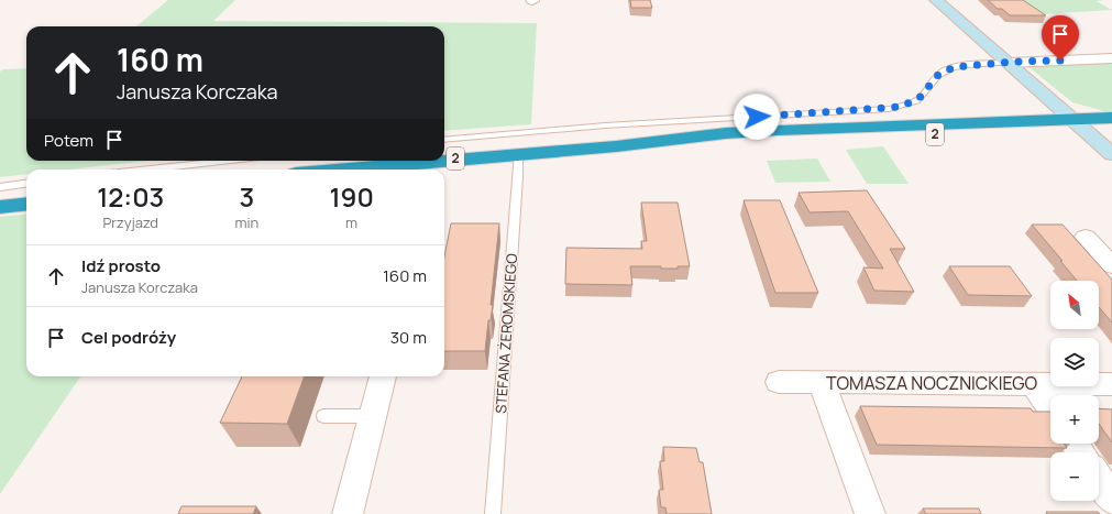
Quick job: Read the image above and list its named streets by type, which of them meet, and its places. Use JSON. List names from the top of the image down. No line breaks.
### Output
{"streets":{"highway":["2"],"street":["TOMASZA NOCZNICKIEGO"],"lane":["STEFANA ŻEROMSKIEGO"]},"crossings":[["2","STEFANA ŻEROMSKIEGO"]],"north":"top left","page":{"turn":["160 m","Janusza Korczaka"],"then":"Potem","eta":["12:03","Przyjazd","3","min","190","m"],"list":[{"name":"Idź prosto","note":"Janusza Korczaka","value":"160 m"},{"name":"Cel podróży","value":"30 m"}],"map_buttons":["+","−"]}}
